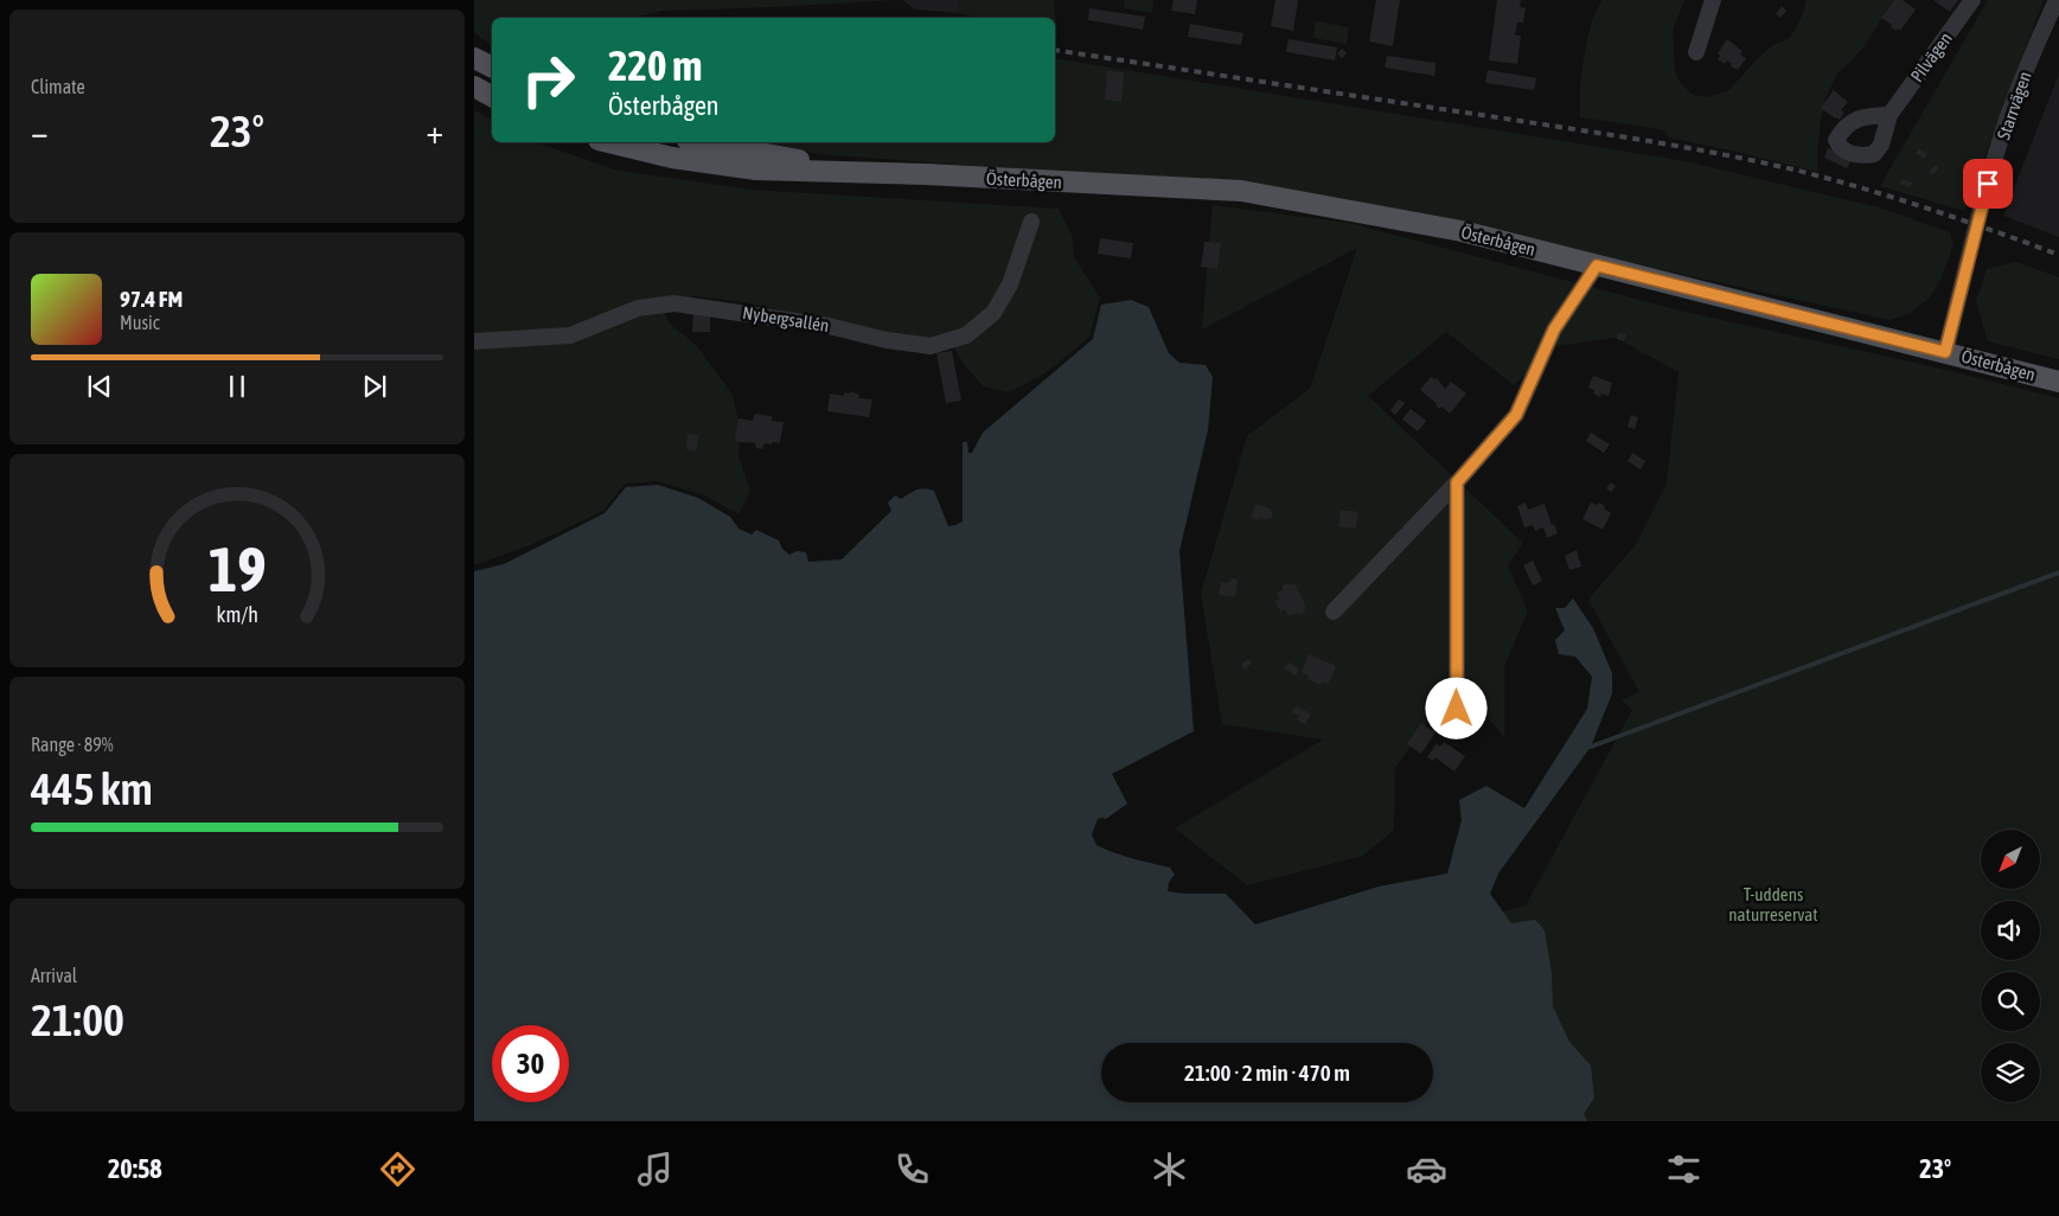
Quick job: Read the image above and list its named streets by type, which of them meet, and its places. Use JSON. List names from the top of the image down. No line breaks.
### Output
{"streets":{"main road":["Österbågen"],"street":["Pilvägen","Starrvägen","Nybergsallén"]},"crossings":[["Starrvägen","Österbågen"]],"parks":["T-uddens naturreservat"],"north":"bottom left","page":{"tile":["Climate",["Range · 89%","445 km"],["Arrival","21:00"]],"turn":["220 m","Österbågen"],"heat":["−","23°","+"],"song":["97.4 FM","Music"],"limit":"30","trip":"21:00 · 2 min · 470 m","tabs":["20:58","23°"],"gauge":["19","km/h"]}}
